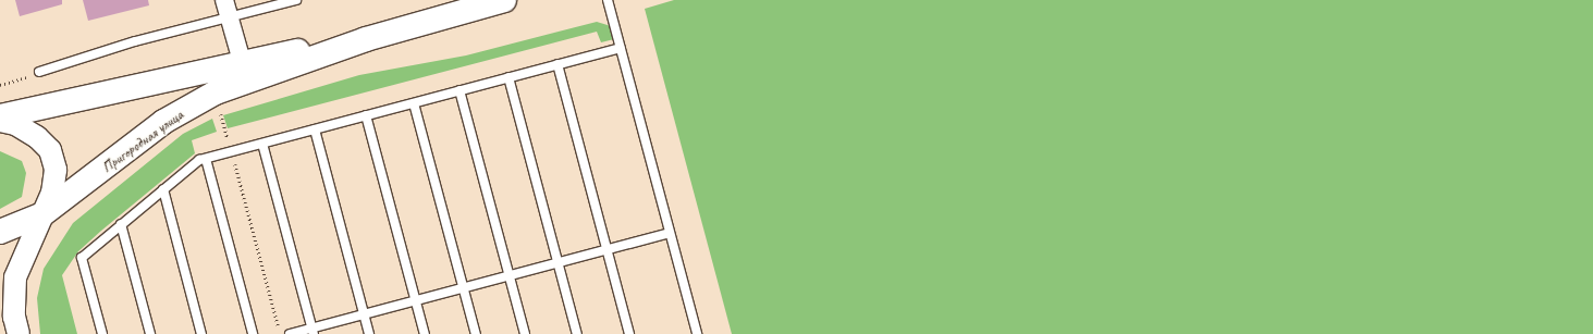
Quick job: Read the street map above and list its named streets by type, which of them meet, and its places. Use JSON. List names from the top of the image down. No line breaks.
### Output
{"streets":{"main road":["Пригородная улица"]}}
